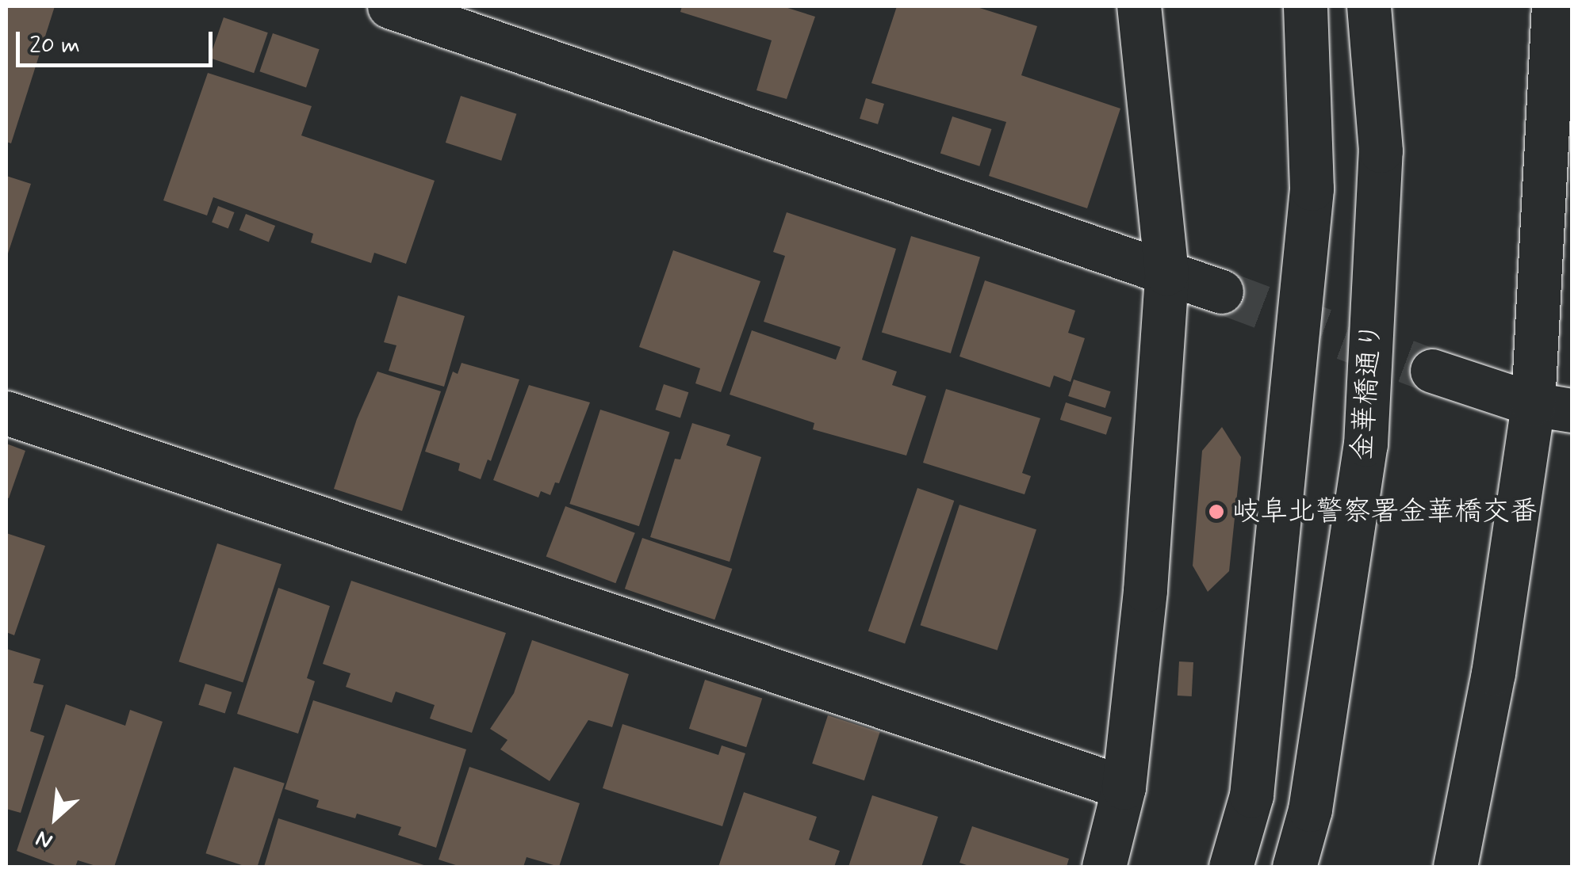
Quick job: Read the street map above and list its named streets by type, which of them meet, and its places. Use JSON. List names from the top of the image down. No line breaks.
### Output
{"streets":{"street":["金華橋通り"]},"places":["岐阜北警察署金華橋交番"],"scale_bar":"20 m","north":"bottom left"}
